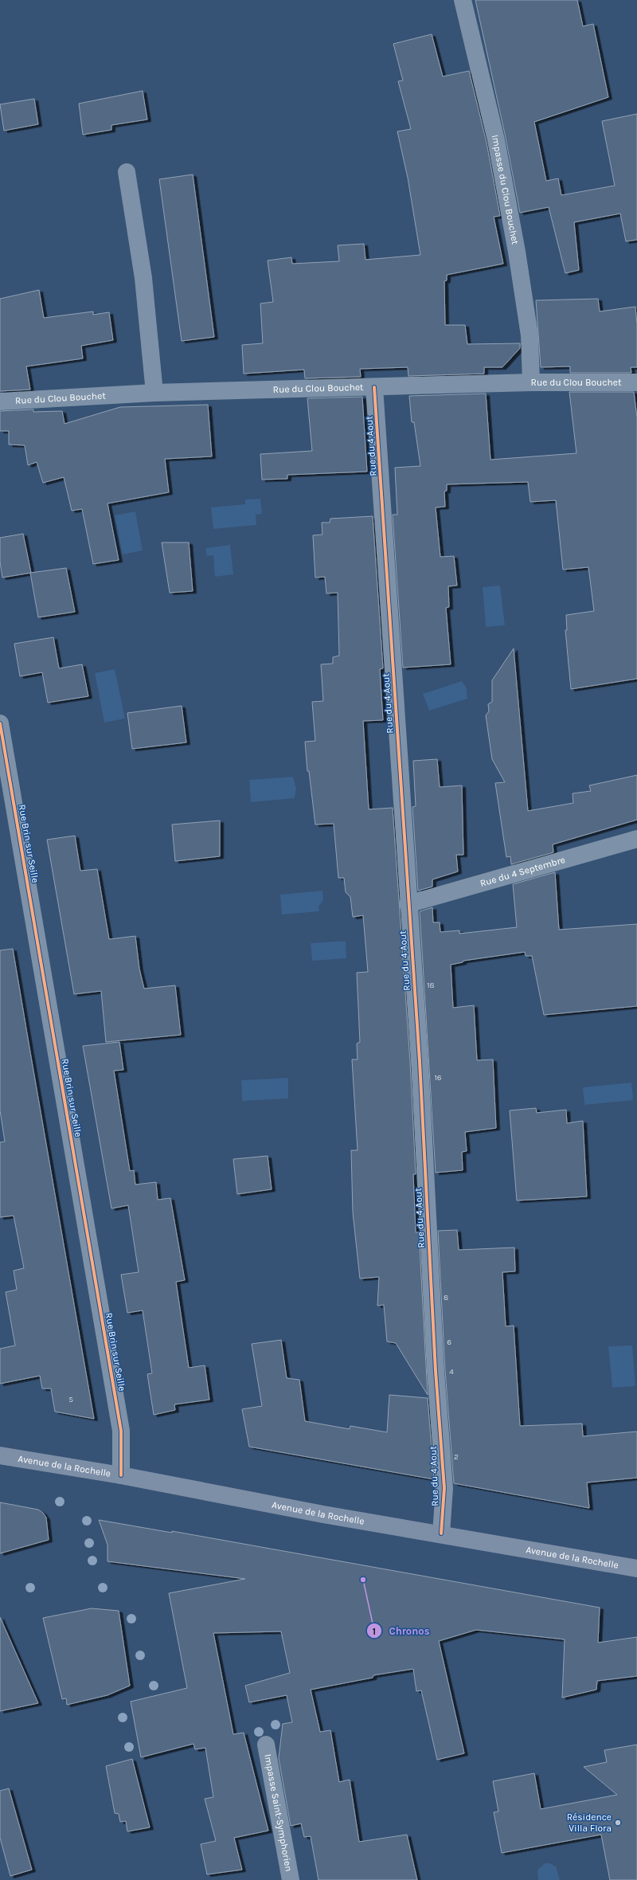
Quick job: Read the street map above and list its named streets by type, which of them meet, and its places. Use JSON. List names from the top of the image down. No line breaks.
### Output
{"streets":{"main road":["Avenue de la Rochelle"],"street":["Impasse du Clou Bouchet","Rue du Clou Bouchet","Rue du 4 Aout","Rue Brin sur Seille","Rue du 4 Septembre","Impasse Saint-Symphorien"]},"crossings":[["Impasse du Clou Bouchet","Rue du Clou Bouchet"],["Rue du Clou Bouchet","Rue du 4 Aout"],["Rue du 4 Aout","Rue du 4 Septembre"],["Rue du 4 Aout","Avenue de la Rochelle"],["Rue Brin sur Seille","Avenue de la Rochelle"]],"places":["Chronos","Résidence Villa Flora"],"house_numbers":["18","16","8","6","4","5","2"]}
